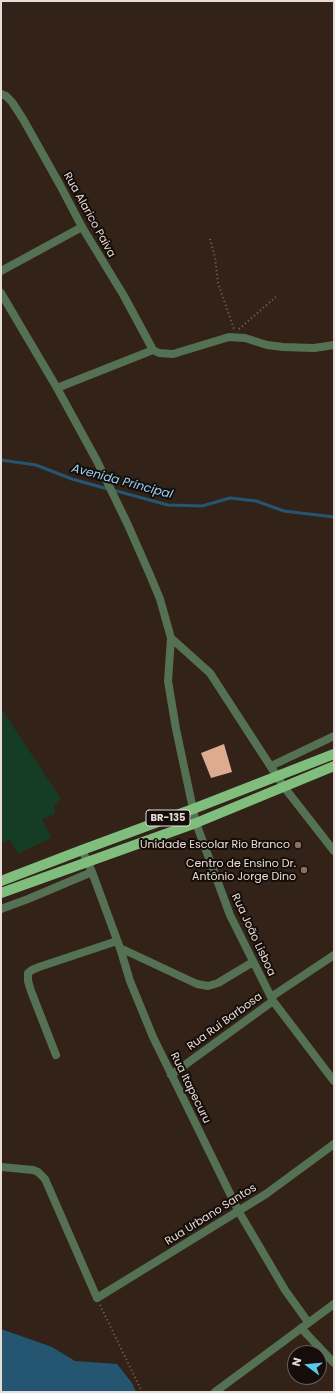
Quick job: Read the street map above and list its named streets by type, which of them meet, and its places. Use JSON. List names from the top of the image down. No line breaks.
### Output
{"streets":{"main road":["BR-135"],"street":["Rua Alarico Paiva","Rua João Lisboa","Rua Rui Barbosa","Rua Itapecuru","Rua Urbano Santos"]},"crossings":[["BR-135","Rua João Lisboa"],["BR-135","Rua Itapecuru"],["Rua João Lisboa","Rua Rui Barbosa"],["Rua Rui Barbosa","Rua Itapecuru"],["Rua Itapecuru","Rua Urbano Santos"]],"water":["Avenida Principal"],"places":["Unidade Escolar Rio Branco","Centro de Ensino Dr. Antônio Jorge Dino"],"north":"left"}
